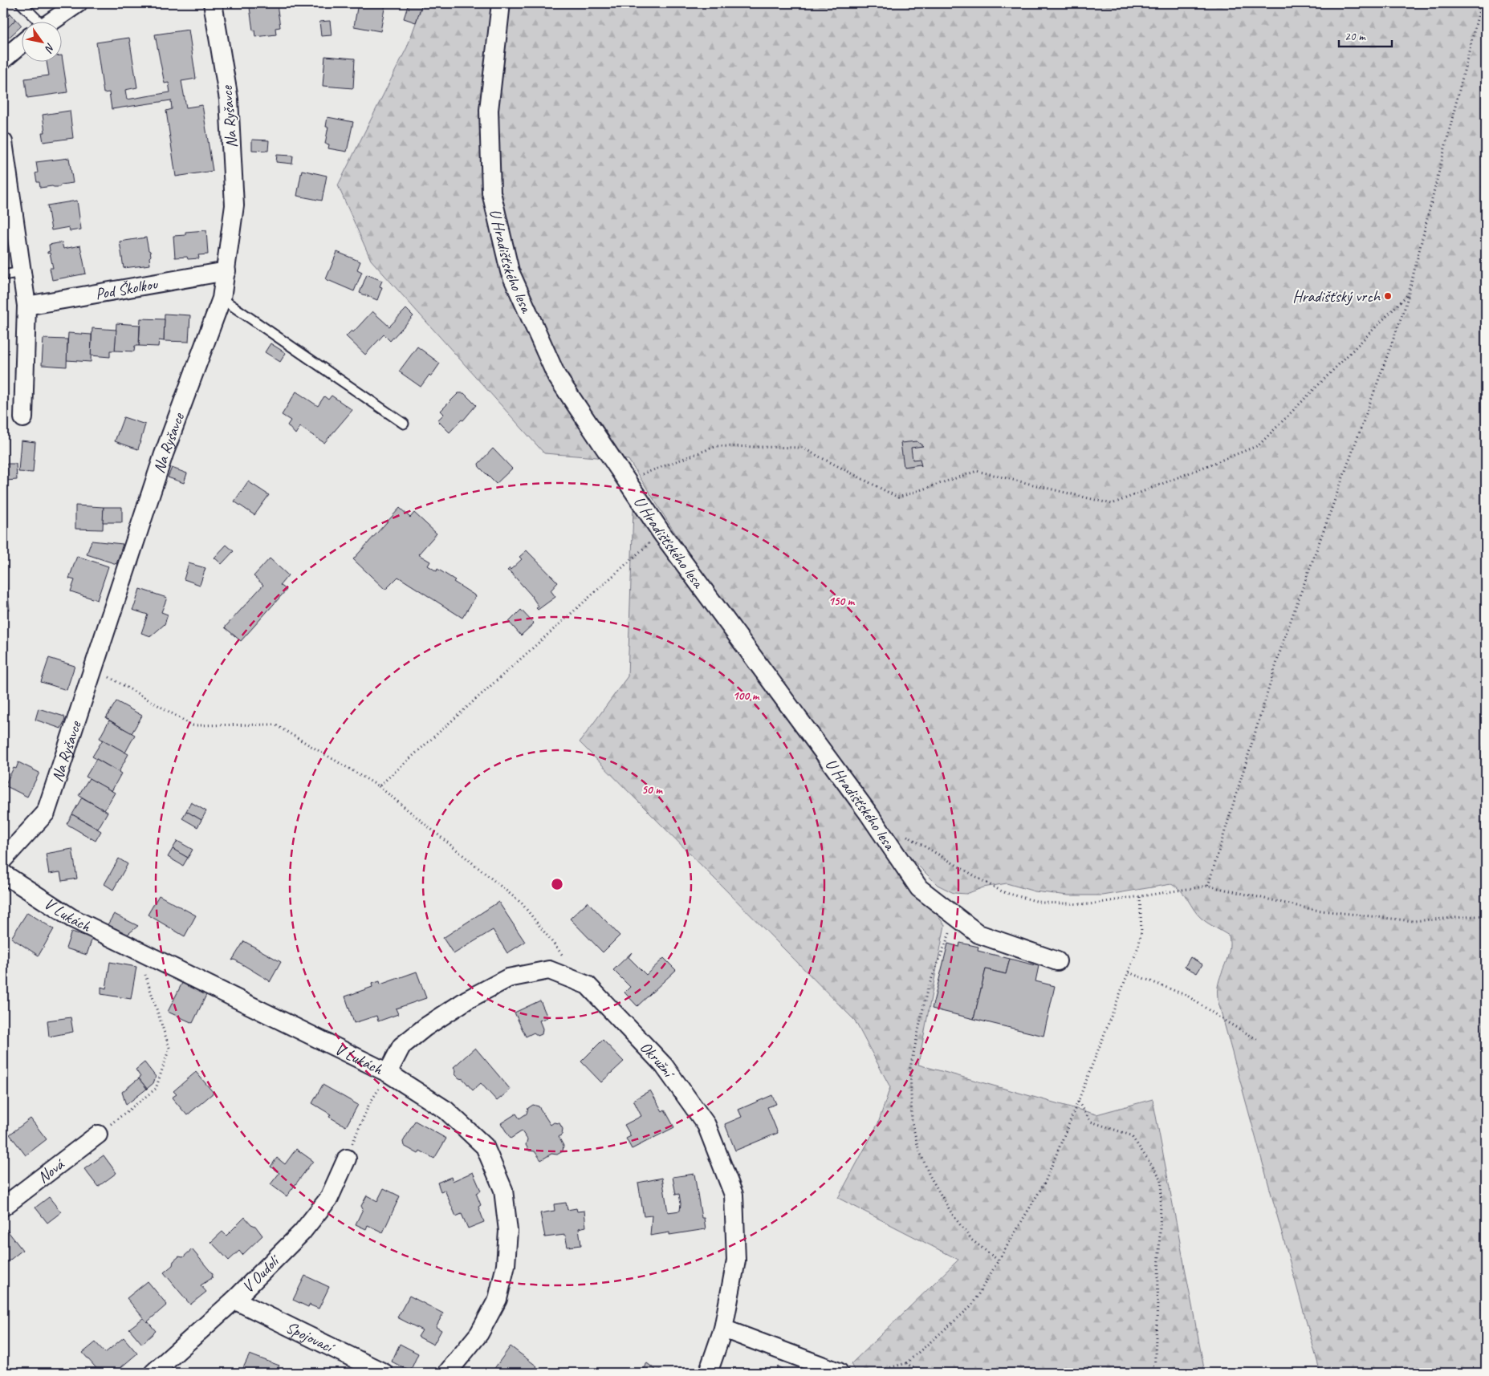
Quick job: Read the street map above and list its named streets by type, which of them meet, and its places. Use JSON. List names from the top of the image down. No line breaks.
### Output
{"streets":{"street":["Na Ryšavce","U Hradišťského lesa","Pod Školkou","V Lukách","Okružní","Nová","V Oudolí","Spojovací"]},"crossings":[["Na Ryšavce","Pod Školkou"],["V Lukách","Okružní"],["V Oudolí","Spojovací"]],"places":["Hradišťský vrch"],"scale_bar":"20 m","north":"bottom right","rings":["150 m","100 m","50 m"]}
